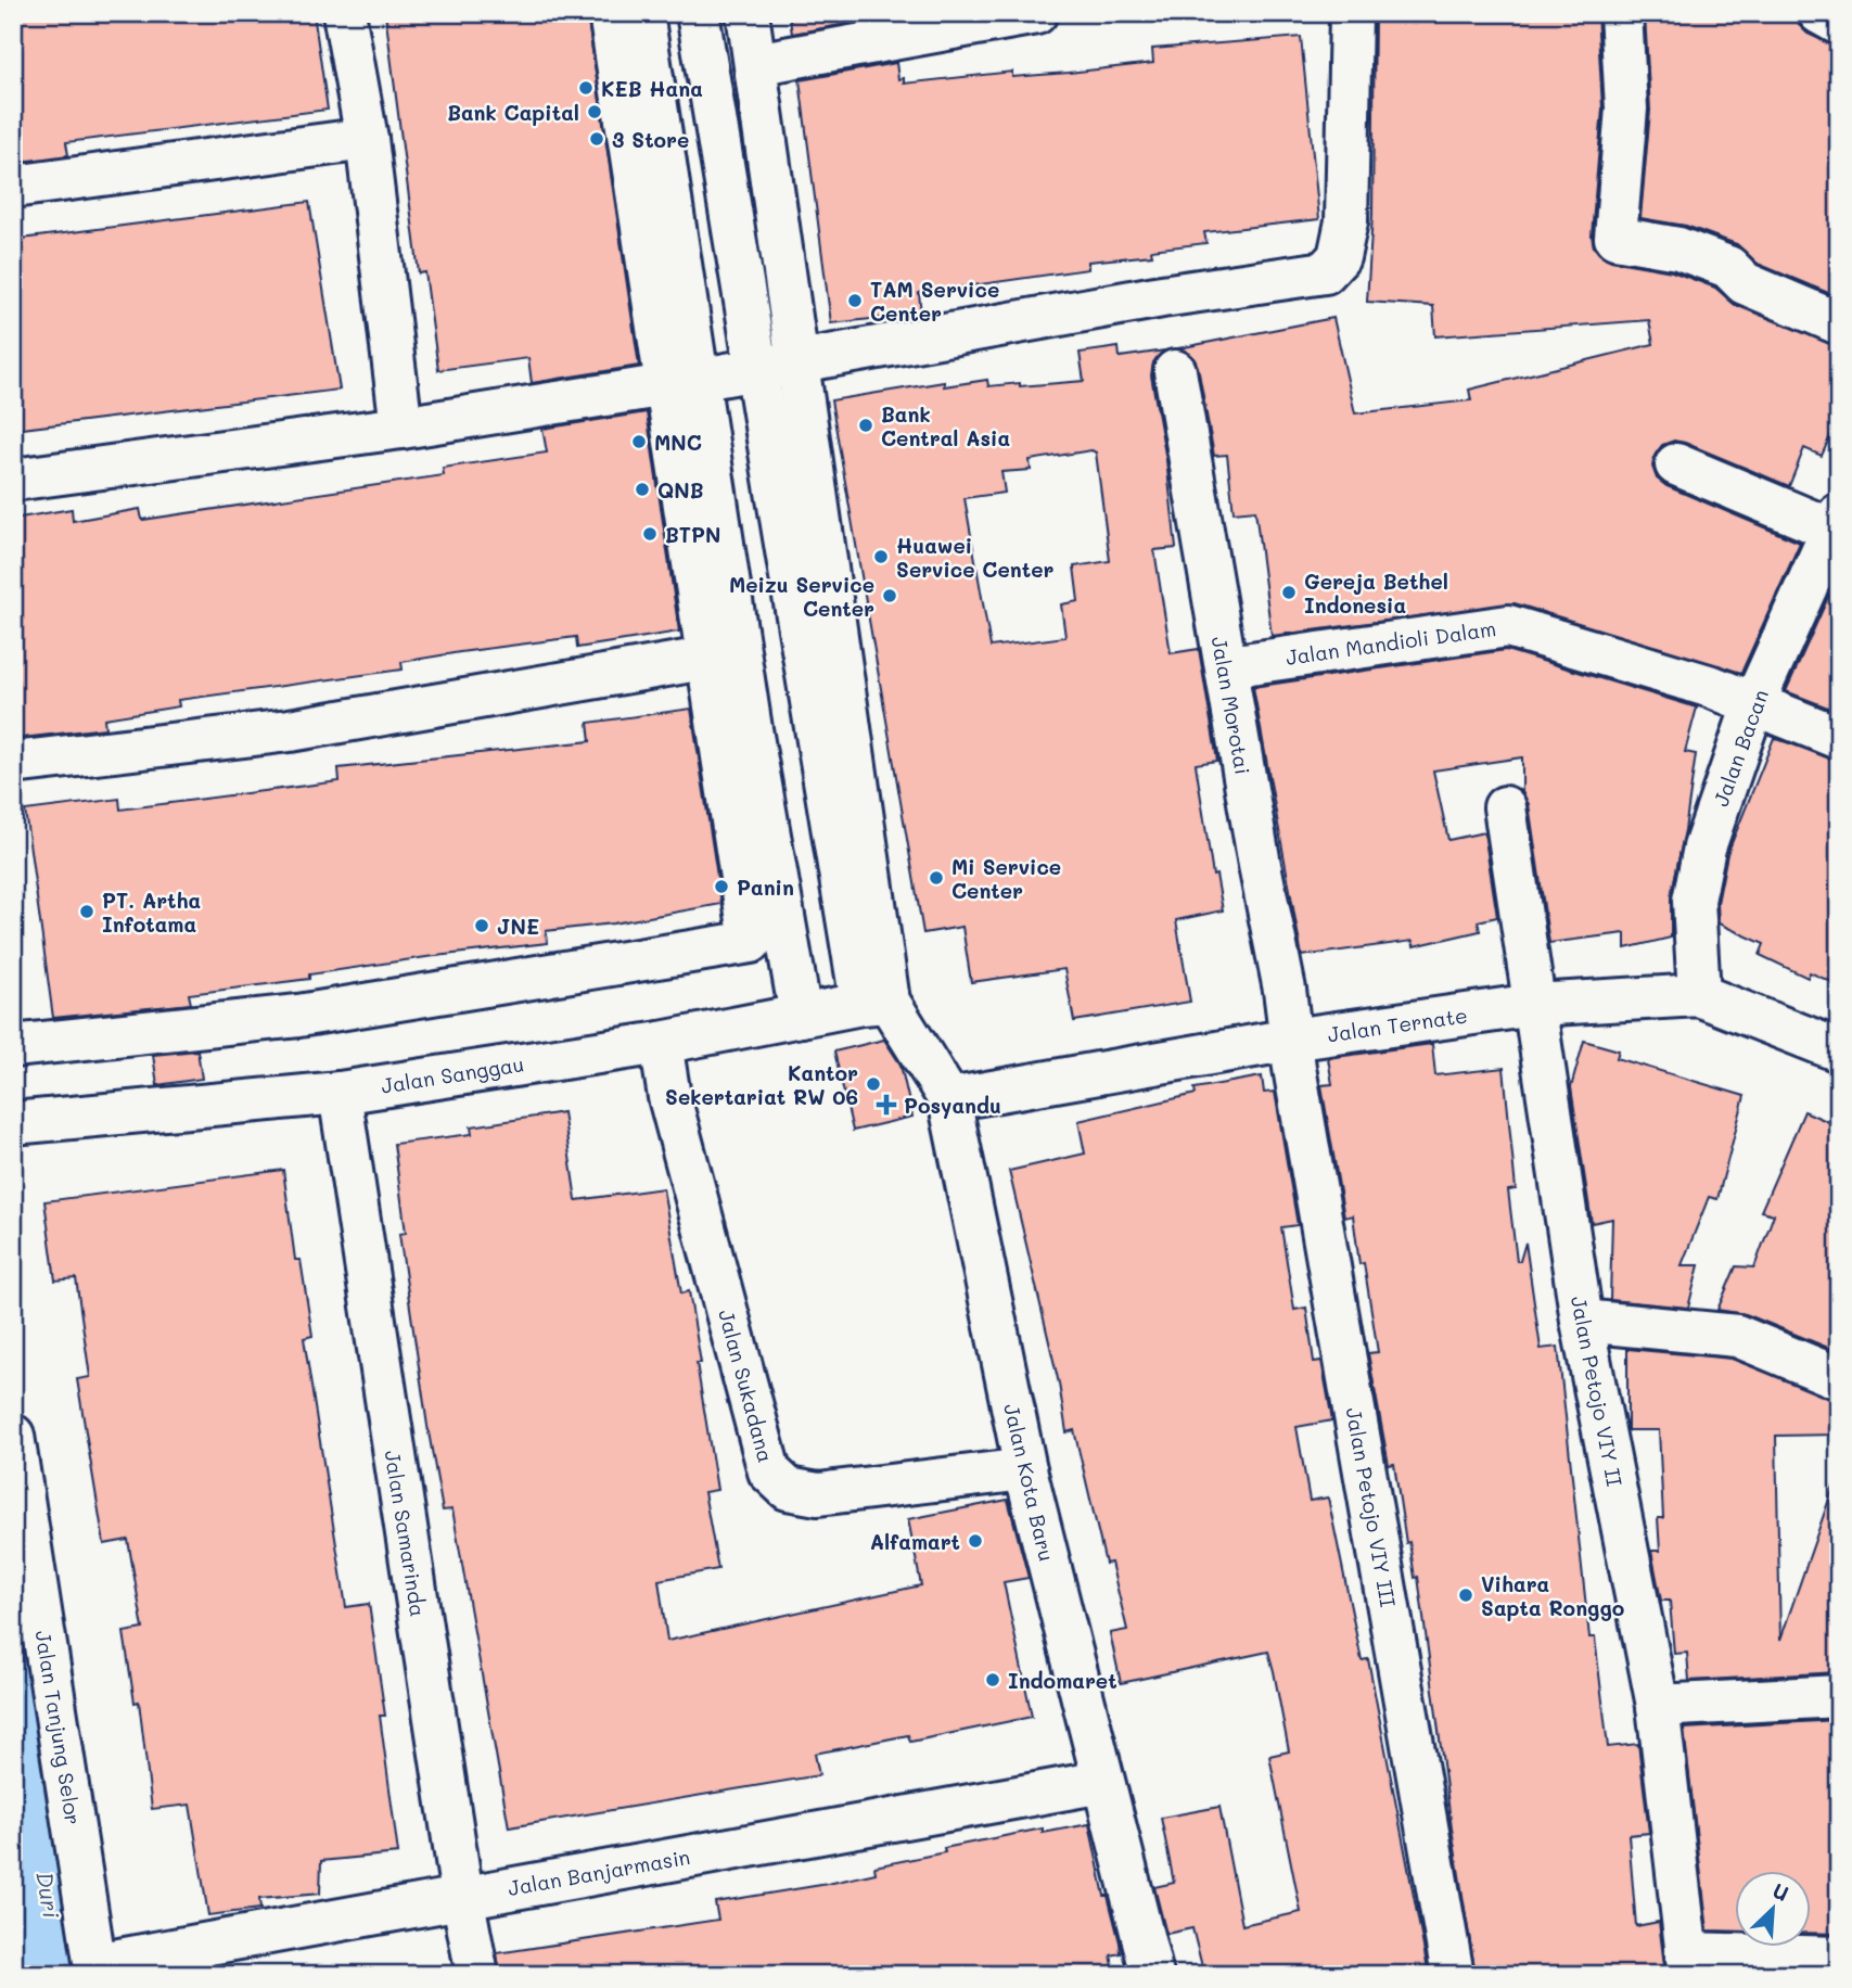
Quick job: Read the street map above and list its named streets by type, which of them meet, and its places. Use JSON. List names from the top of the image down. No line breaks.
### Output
{"streets":{"street":["Jalan Mandioli Dalam","Jalan Morotai","Jalan Bacan","Jalan Ternate","Jalan Sanggau","Jalan Sukadana","Jalan Petojo VIY II","Jalan Kota Baru","Jalan Petojo VIY III","Jalan Samarinda","Jalan Tanjung Selor","Jalan Banjarmasin"]},"crossings":[["Jalan Mandioli Dalam","Jalan Bacan"],["Jalan Morotai","Jalan Ternate"],["Jalan Morotai","Jalan Petojo VIY III"],["Jalan Bacan","Jalan Ternate"],["Jalan Ternate","Jalan Petojo VIY II"],["Jalan Ternate","Jalan Kota Baru"],["Jalan Ternate","Jalan Petojo VIY III"],["Jalan Sanggau","Jalan Sukadana"],["Jalan Sanggau","Jalan Kota Baru"],["Jalan Sanggau","Jalan Samarinda"],["Jalan Sukadana","Jalan Kota Baru"],["Jalan Kota Baru","Jalan Banjarmasin"],["Jalan Samarinda","Jalan Banjarmasin"],["Jalan Tanjung Selor","Jalan Banjarmasin"]],"water":["Duri"],"places":{"other":["KEB Hana","Bank Capital","3 Store","TAM Service Center","Bank Central Asia","MNC","QNB","BTPN","Huawei Service Center","Gereja Bethel Indonesia","Meizu Service Center","Mi Service Center","Panin","PT. Artha Infotama","JNE","Kantor Sekertariat RW 06","Alfamart","Vihara Sapta Ronggo","Indomaret"],"health":["Posyandu"]},"north":"top right"}
